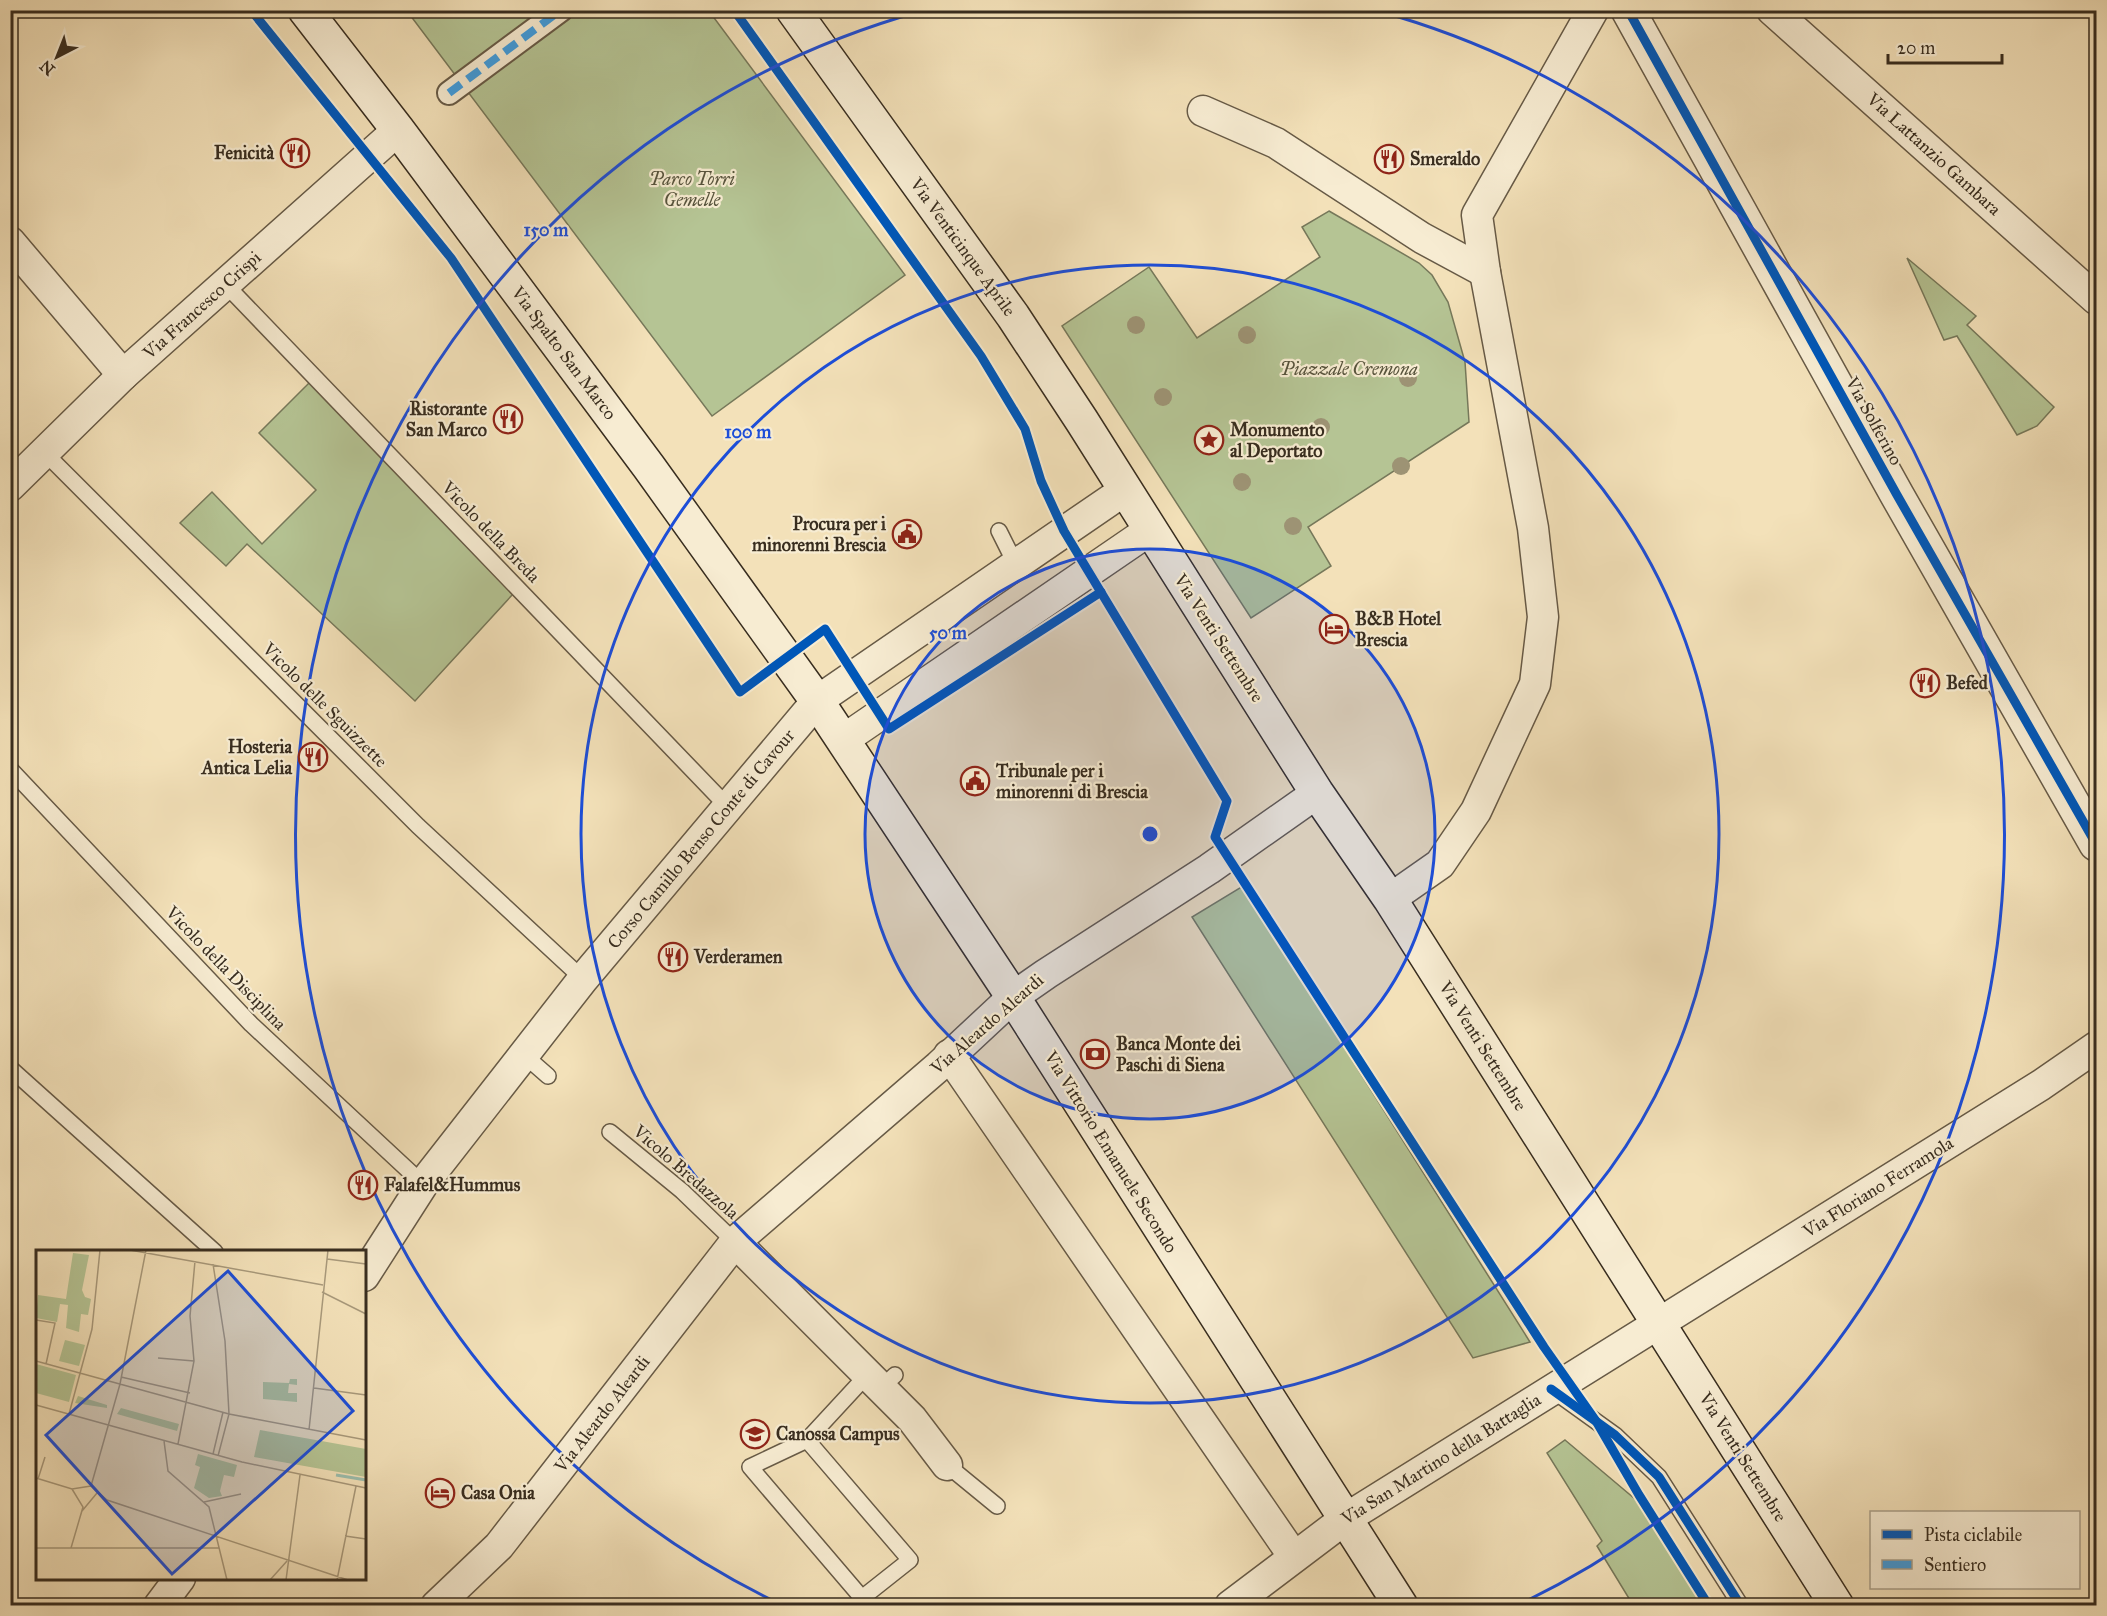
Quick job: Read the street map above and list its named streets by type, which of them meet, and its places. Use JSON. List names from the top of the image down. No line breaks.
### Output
{"streets":{"main road":["Via Venticinque Aprile","Via Spalto San Marco","Via Solferino","Via Venti Settembre","Via Vittorio Emanuele Secondo"],"street":["Via Lattanzio Gambara","Via Francesco Crispi","Corso Camillo Benso Conte di Cavour","Via Aleardo Aleardi","Via Floriano Ferramola","Via San Martino della Battaglia"],"lane":["Vicolo della Breda","Vicolo delle Sguizzette","Vicolo della Disciplina","Vicolo Bredazzola"]},"crossings":[["Via Venticinque Aprile","Via Venti Settembre"],["Via Venticinque Aprile","Corso Camillo Benso Conte di Cavour"],["Via Francesco Crispi","Via Spalto San Marco"],["Via Francesco Crispi","Vicolo della Breda"],["Via Francesco Crispi","Vicolo delle Sguizzette"],["Via Spalto San Marco","Corso Camillo Benso Conte di Cavour"],["Via Spalto San Marco","Via Vittorio Emanuele Secondo"],["Vicolo della Breda","Corso Camillo Benso Conte di Cavour"],["Via Venti Settembre","Corso Camillo Benso Conte di Cavour"],["Via Venti Settembre","Via Aleardo Aleardi"],["Via Venti Settembre","Via Floriano Ferramola"],["Via Venti Settembre","Via San Martino della Battaglia"],["Vicolo delle Sguizzette","Corso Camillo Benso Conte di Cavour"],["Corso Camillo Benso Conte di Cavour","Vicolo della Disciplina"],["Corso Camillo Benso Conte di Cavour","Via Vittorio Emanuele Secondo"],["Via Aleardo Aleardi","Via Vittorio Emanuele Secondo"],["Via Aleardo Aleardi","Vicolo Bredazzola"],["Via Vittorio Emanuele Secondo","Via San Martino della Battaglia"],["Via Floriano Ferramola","Via San Martino della Battaglia"]],"parks":["Parco Torri Gemelle","Piazzale Cremona"],"places":{"restaurant":["Fenicità","Smeraldo","Ristorante San Marco","Befed","Hosteria Antica Lelia","Verderamen","Falafel&Hummus"],"place":["Monumento al Deportato"],"public building":["Procura per i minorenni Brescia","Tribunale per i minorenni di Brescia"],"hotel":["B&B Hotel Brescia","Casa Onia"],"bank":["Banca Monte dei Paschi di Siena"],"school or university":["Canossa Campus"]},"legend":["Pista ciclabile","Sentiero"],"scale_bar":"20 m","north":"bottom left","rings":["150 m","100 m","50 m"]}
